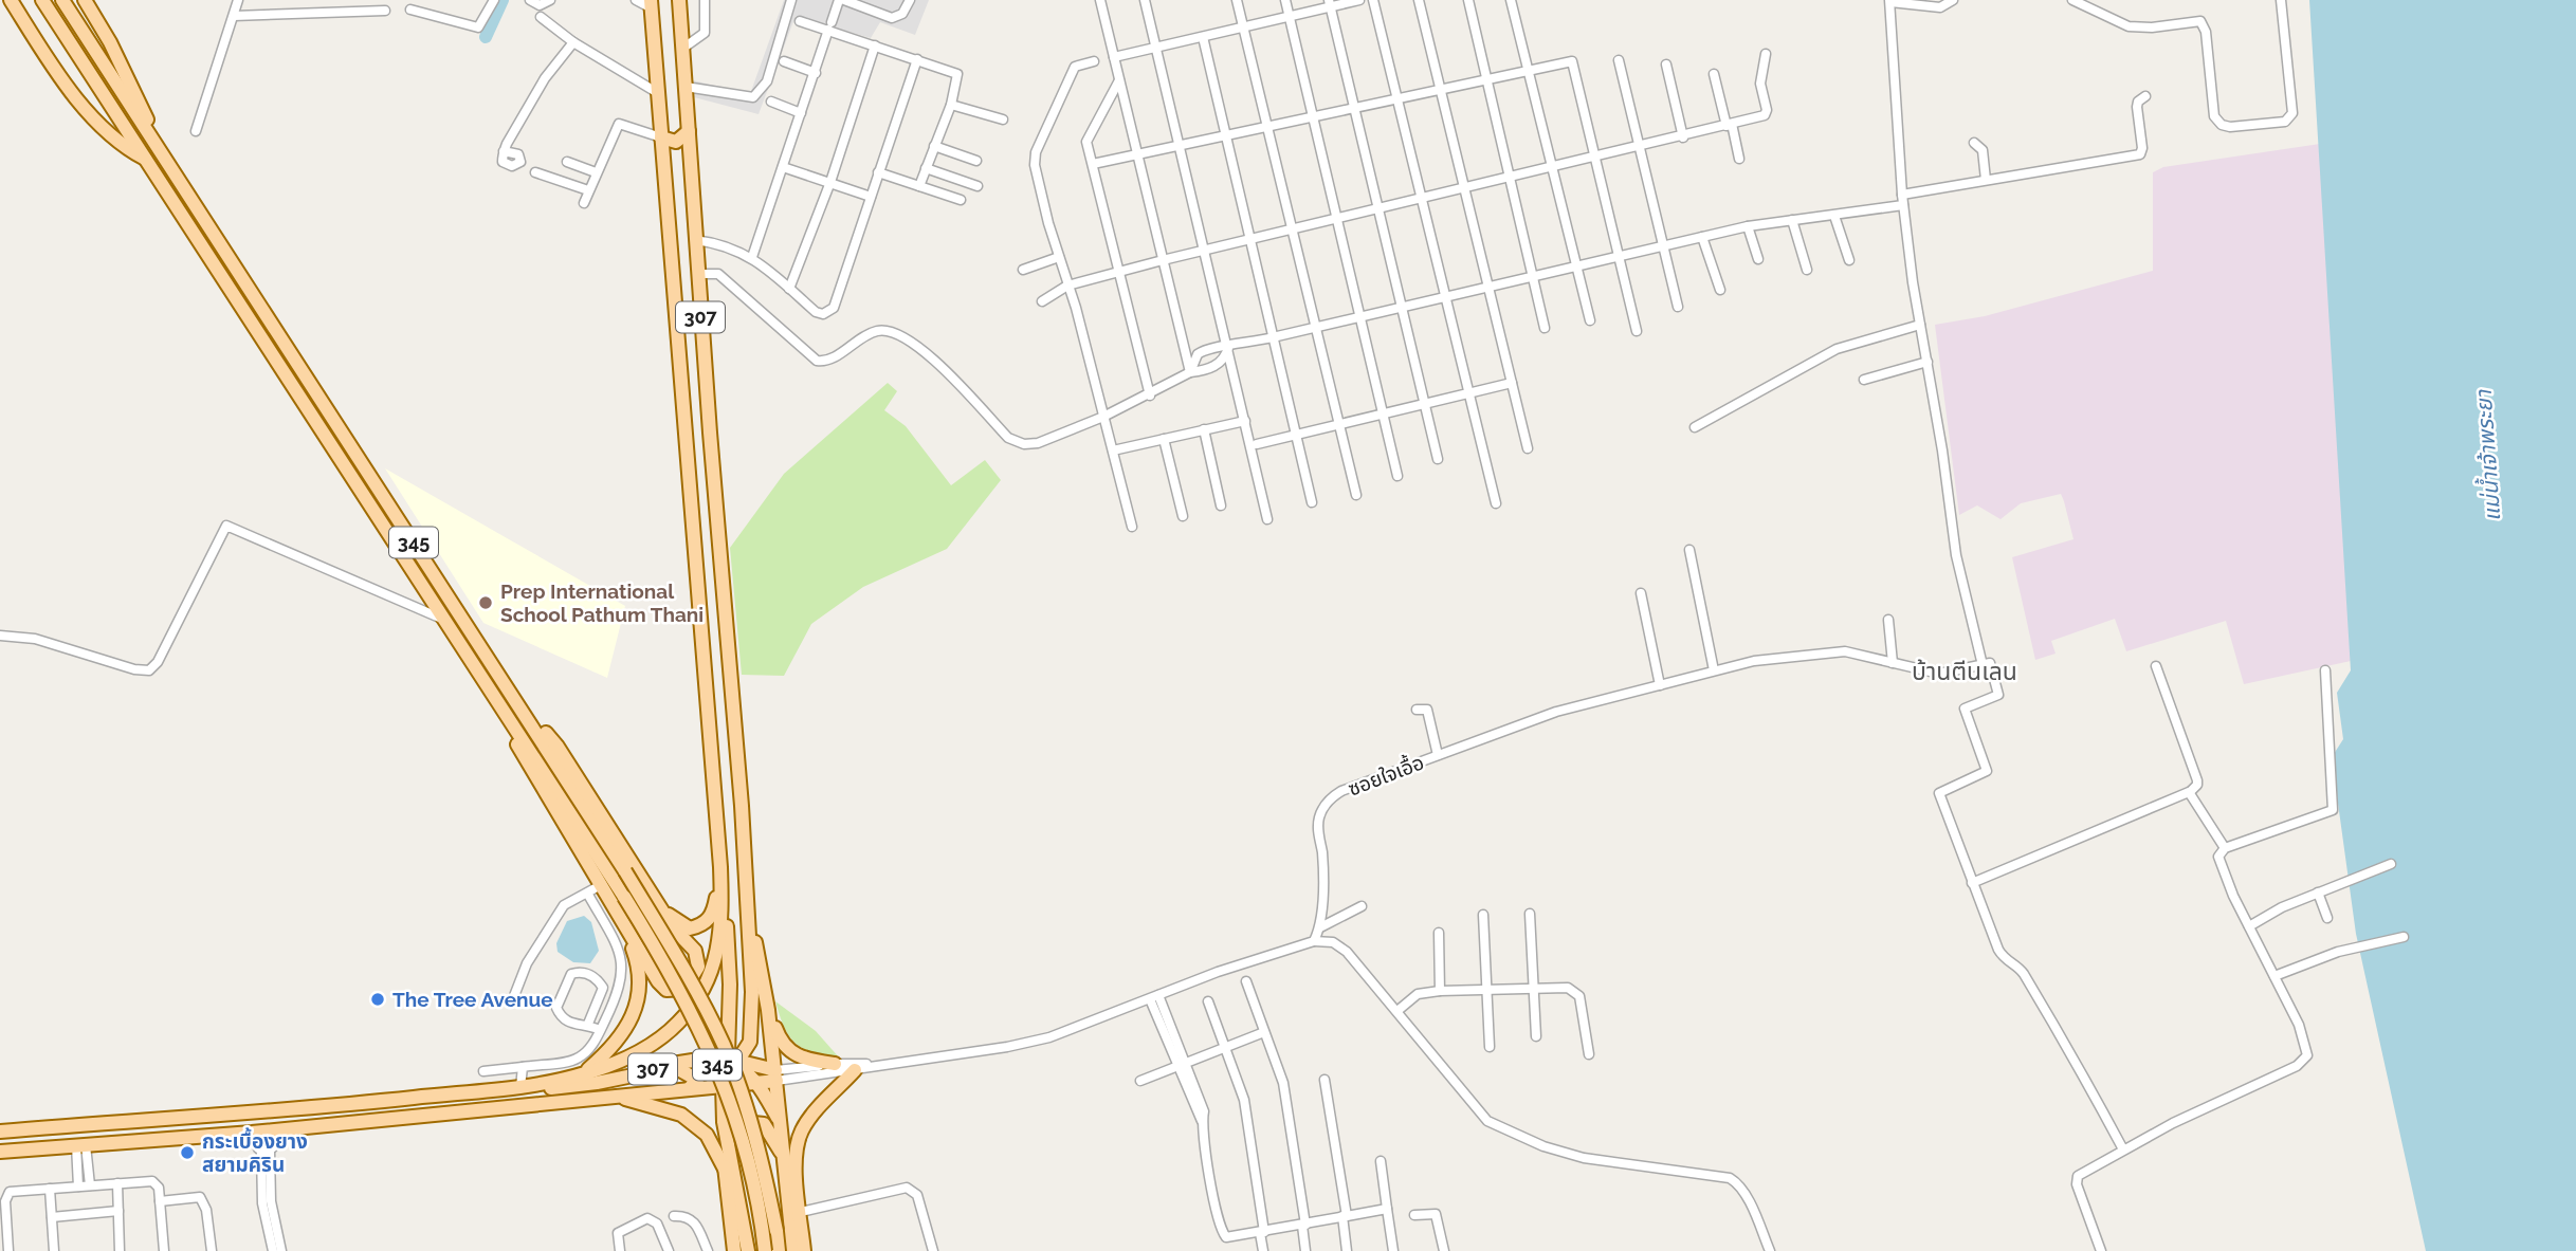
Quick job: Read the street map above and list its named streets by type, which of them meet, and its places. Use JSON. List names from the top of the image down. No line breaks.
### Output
{"streets":{"main road":["307","345"],"street":["ซอยใจเอื้อ"]},"crossings":[["307","345"]],"districts":["บ้านตีนเลน"],"water":["แม่น้ำเจ้าพระยา"],"places":["Prep International School Pathum Thani","The Tree Avenue","กระเบื้องยาง สยามคิริน"]}
